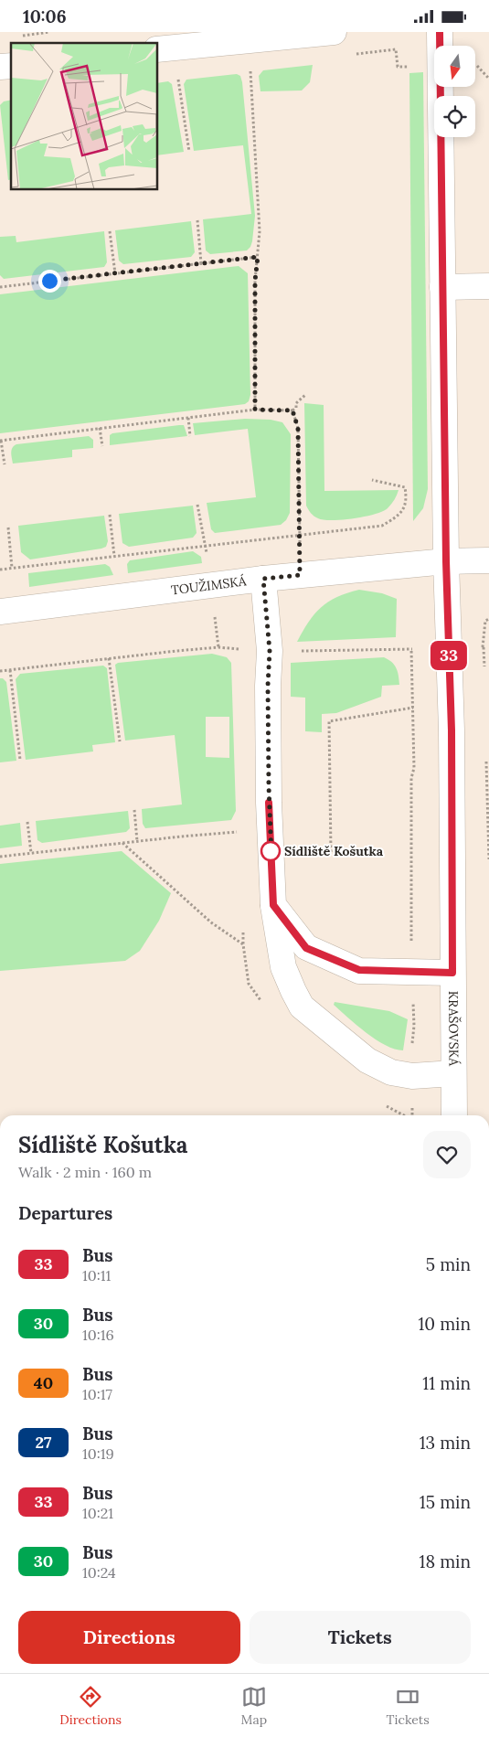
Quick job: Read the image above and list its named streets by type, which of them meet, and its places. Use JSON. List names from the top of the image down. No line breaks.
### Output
{"streets":{"street":["TOUŽIMSKÁ","KRAŠOVSKÁ"]},"crossings":[["TOUŽIMSKÁ","KRAŠOVSKÁ"]],"places":["Sídliště Košutka"],"lines":["bus line 33"],"north":"bottom","page":{"status":"10:06","on_map":"33","heading":[["Sídliště Košutka","Walk · 2 min · 160 m"],"Departures"],"list":[{"mark":"33","name":"Bus","note":"10:11","value":"5 min"},{"mark":"30","name":"Bus","note":"10:16","value":"10 min"},{"mark":"40","name":"Bus","note":"10:17","value":"11 min"},{"mark":"27","name":"Bus","note":"10:19","value":"13 min"},{"mark":"33","name":"Bus","note":"10:21","value":"15 min"},{"mark":"30","name":"Bus","note":"10:24","value":"18 min"}],"buttons":["Directions","Tickets"],"tabs":["Directions","Map","Tickets"]}}
